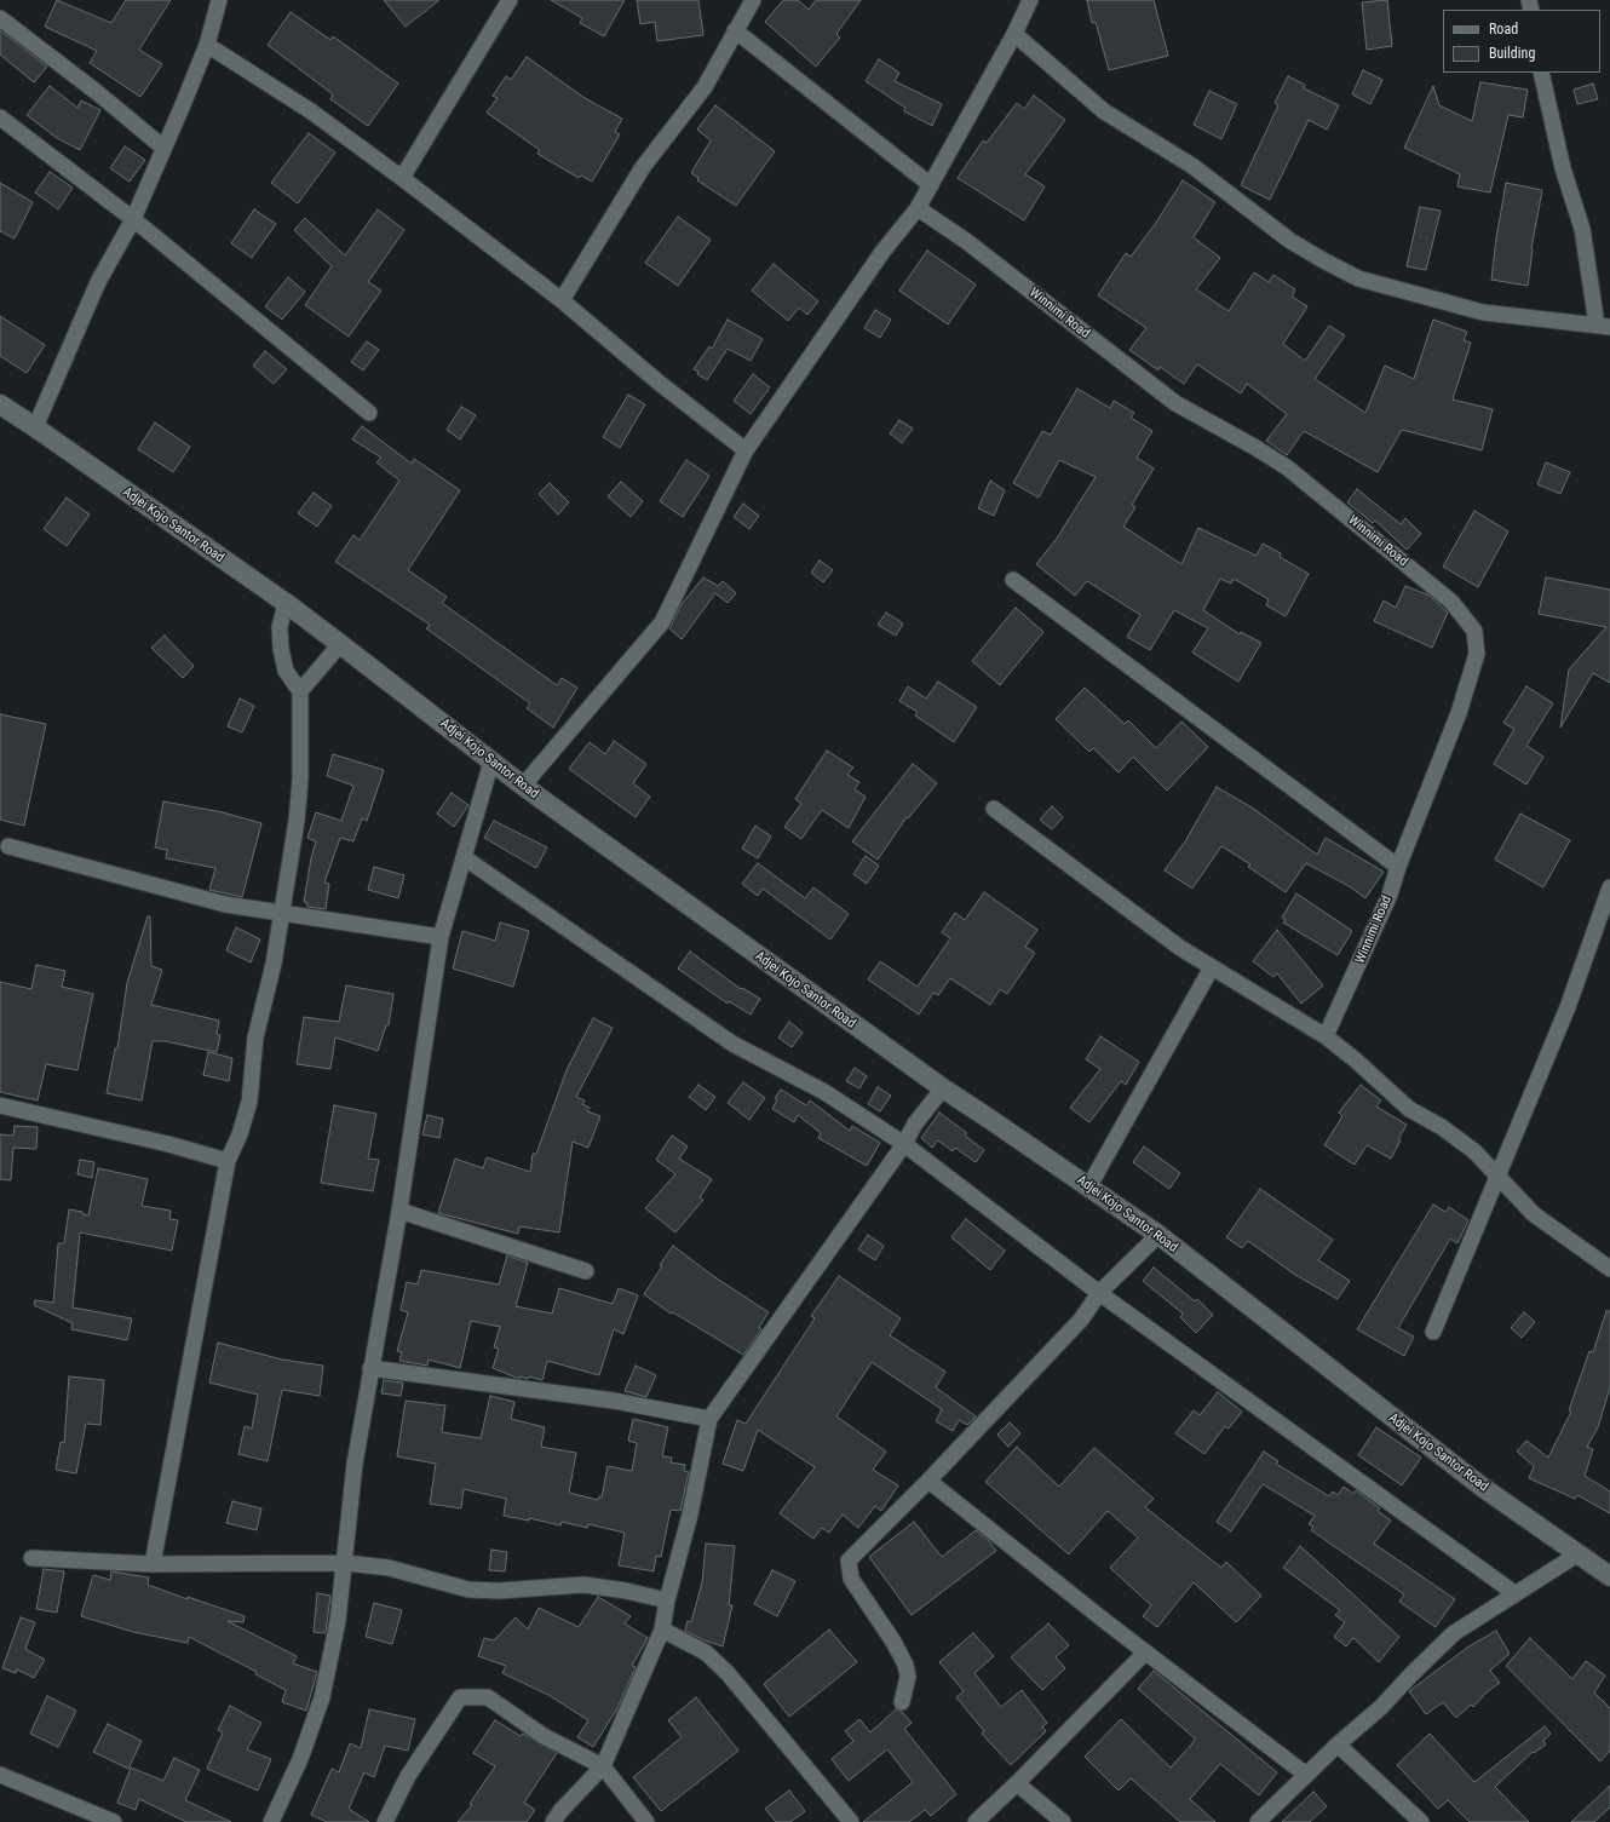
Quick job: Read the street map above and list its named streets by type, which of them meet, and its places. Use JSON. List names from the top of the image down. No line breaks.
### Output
{"streets":{"street":["Winnimi Road","Adjei Kojo Santor Road"]},"legend":["Road","Building"]}
